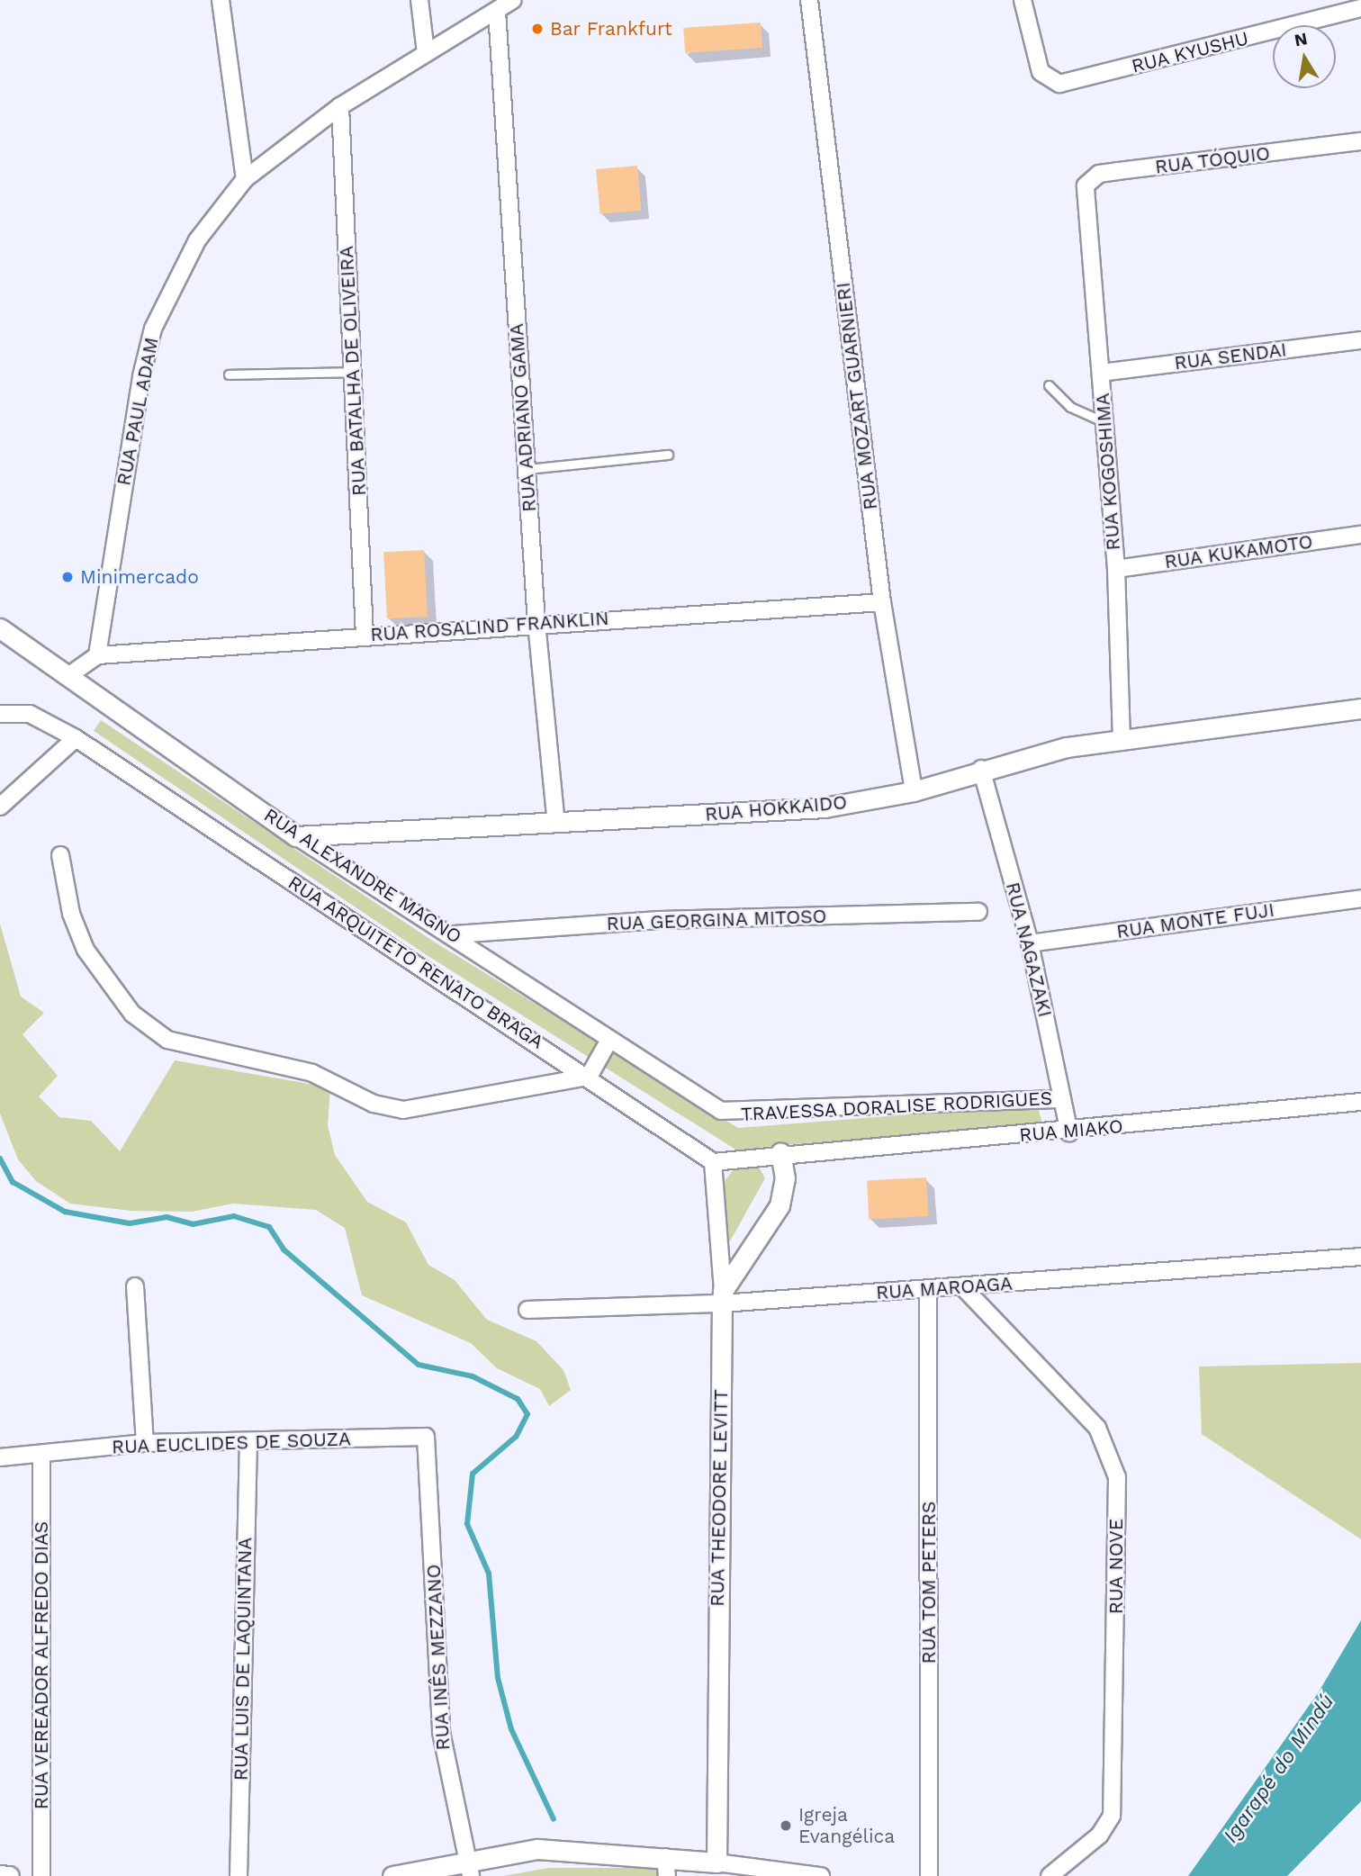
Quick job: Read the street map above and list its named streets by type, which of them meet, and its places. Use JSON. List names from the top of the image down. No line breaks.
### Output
{"streets":{"street":["RUA KYUSHU","RUA TÓQUIO","RUA SENDAI","RUA BATALHA DE OLIVEIRA","RUA MOZART GUARNIERI","RUA PAUL ADAM","RUA ADRIANO GAMA","RUA KOGOSHIMA","RUA KUKAMOTO","RUA ROSALIND FRANKLIN","RUA HOKKAIDO","RUA ALEXANDRE MAGNO","RUA GEORGINA MITOSO","RUA MONTE FUJI","RUA NAGAZAKI","RUA ARQUITETO RENATO BRAGA","TRAVESSA DORALISE RODRIGUES","RUA MIAKO","RUA MAROAGA","RUA EUCLIDES DE SOUZA","RUA THEODORE LEVITT","RUA NOVE","RUA TOM PETERS","RUA INÊS MEZZANO","RUA LUIS DE LAQUINTANA","RUA VEREADOR ALFREDO DIAS"]},"crossings":[["RUA TÓQUIO","RUA KOGOSHIMA"],["RUA SENDAI","RUA KOGOSHIMA"],["RUA BATALHA DE OLIVEIRA","RUA PAUL ADAM"],["RUA BATALHA DE OLIVEIRA","RUA ROSALIND FRANKLIN"],["RUA MOZART GUARNIERI","RUA ROSALIND FRANKLIN"],["RUA MOZART GUARNIERI","RUA HOKKAIDO"],["RUA PAUL ADAM","RUA ADRIANO GAMA"],["RUA PAUL ADAM","RUA ROSALIND FRANKLIN"],["RUA ADRIANO GAMA","RUA ROSALIND FRANKLIN"],["RUA ADRIANO GAMA","RUA HOKKAIDO"],["RUA KOGOSHIMA","RUA KUKAMOTO"],["RUA KOGOSHIMA","RUA HOKKAIDO"],["RUA HOKKAIDO","RUA ALEXANDRE MAGNO"],["RUA HOKKAIDO","RUA NAGAZAKI"],["RUA ALEXANDRE MAGNO","RUA GEORGINA MITOSO"],["RUA ALEXANDRE MAGNO","TRAVESSA DORALISE RODRIGUES"],["RUA MONTE FUJI","RUA NAGAZAKI"],["RUA NAGAZAKI","TRAVESSA DORALISE RODRIGUES"],["RUA NAGAZAKI","RUA MIAKO"],["RUA MAROAGA","RUA THEODORE LEVITT"],["RUA MAROAGA","RUA NOVE"],["RUA MAROAGA","RUA TOM PETERS"],["RUA EUCLIDES DE SOUZA","RUA INÊS MEZZANO"],["RUA EUCLIDES DE SOUZA","RUA LUIS DE LAQUINTANA"],["RUA EUCLIDES DE SOUZA","RUA VEREADOR ALFREDO DIAS"]],"water":["Igarapé do Mindú"],"places":["Bar Frankfurt","Minimercado","Igreja Evangélica"],"north":"top"}
